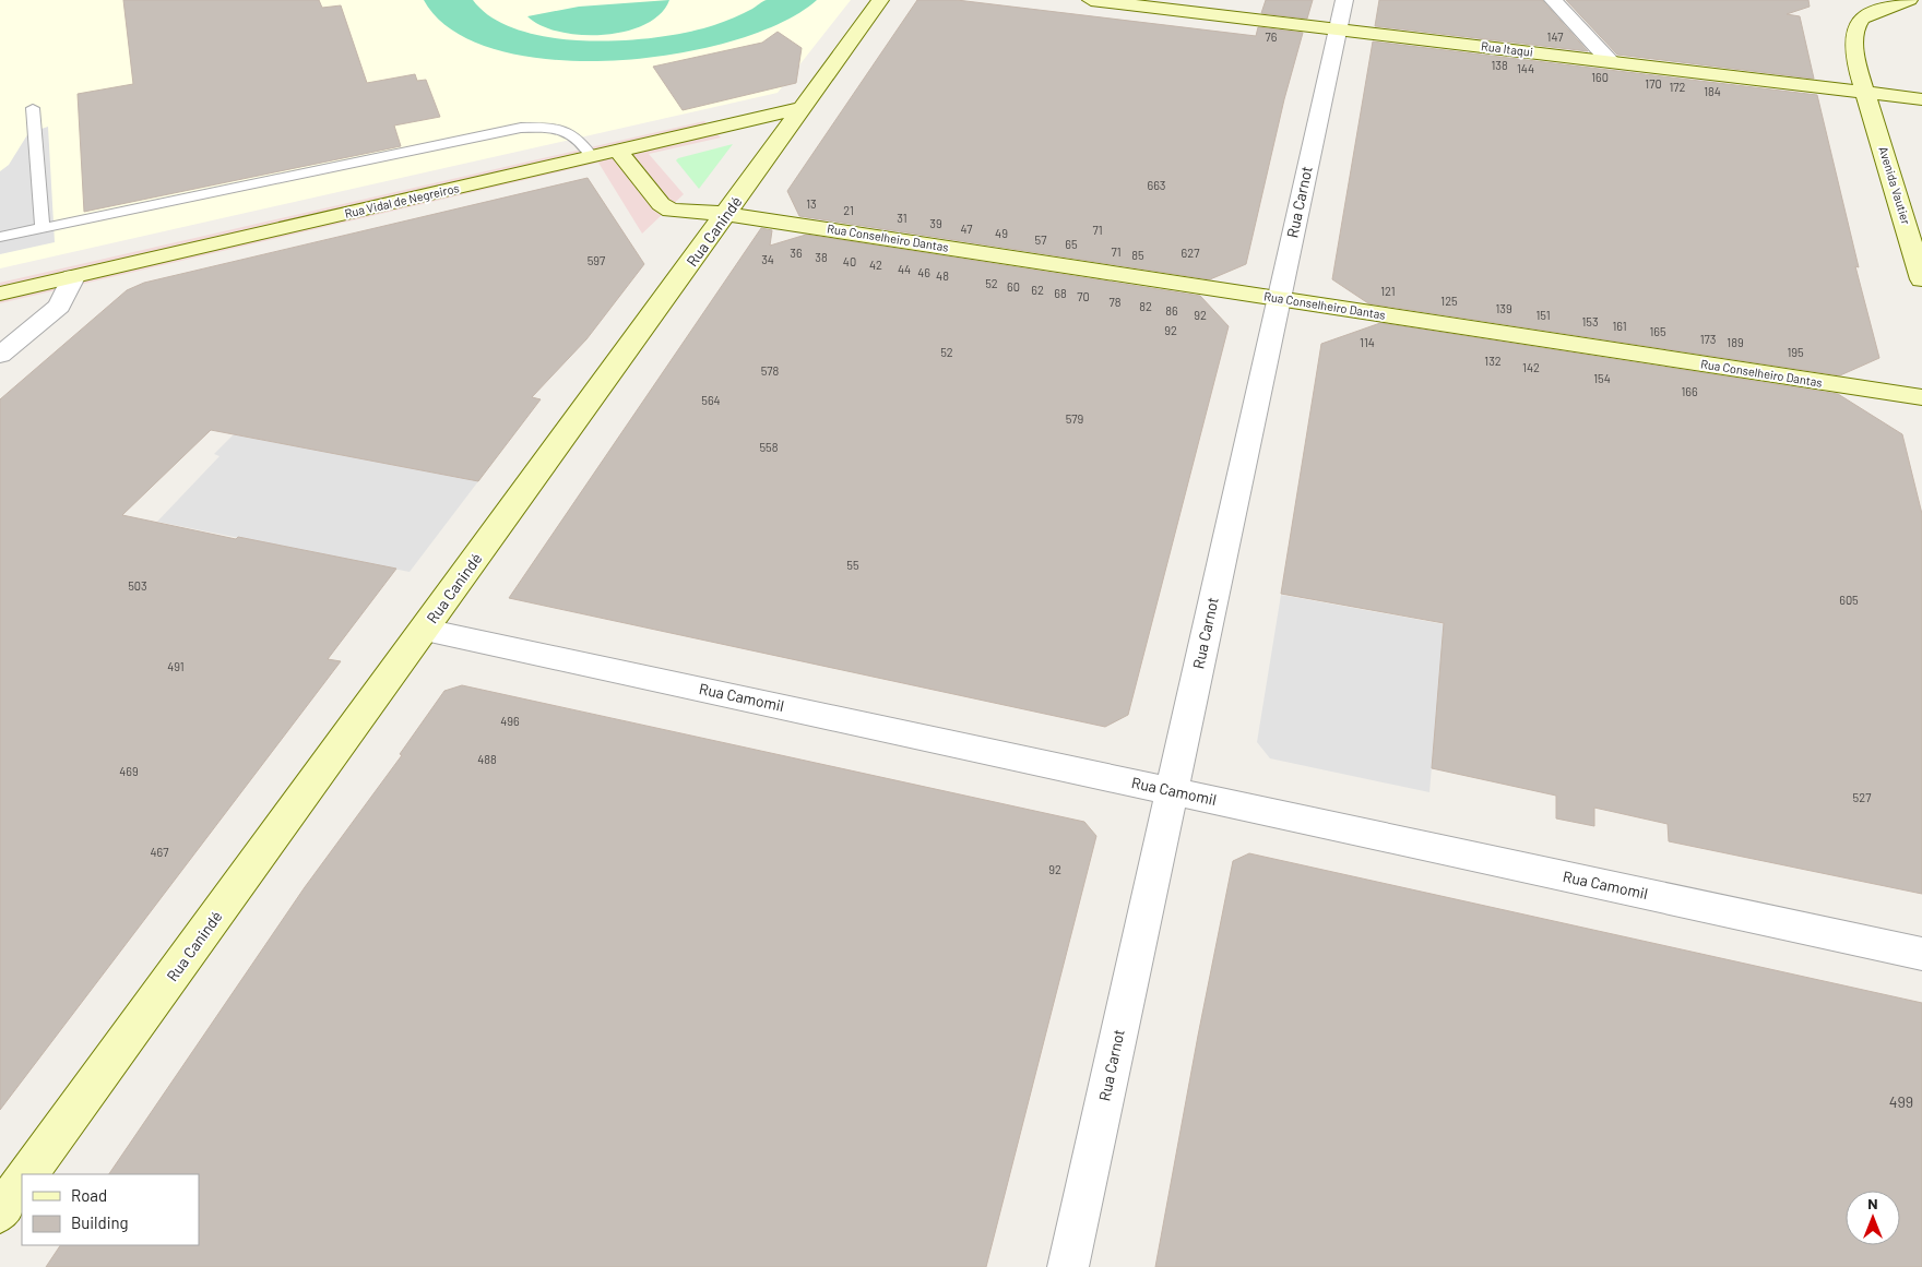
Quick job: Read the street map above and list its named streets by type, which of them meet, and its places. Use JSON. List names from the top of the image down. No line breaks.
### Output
{"streets":{"street":["Rua Itaqui","Avenida Vautier","Rua Vidal de Negreiros","Rua Carnot","Rua Canindé","Rua Conselheiro Dantas","Rua Camomil"]},"crossings":[["Rua Itaqui","Avenida Vautier"],["Rua Itaqui","Rua Carnot"],["Rua Vidal de Negreiros","Rua Canindé"],["Rua Vidal de Negreiros","Rua Conselheiro Dantas"],["Rua Carnot","Rua Conselheiro Dantas"],["Rua Carnot","Rua Camomil"],["Rua Canindé","Rua Conselheiro Dantas"],["Rua Canindé","Rua Camomil"]],"house_numbers":["76","147","138","144","160","170","172","184","663","13","21","31","39","47","71","49","57","65","71","36","627","85","38","34","597","40","42","44","46","48","52","60","62","121","68","70","125","78","82","139","86","92","151","153","161","92","165","173","114","189","52","195","132","142","578","154","166","564","579","558","55","503","605","491","496","488","469","527","467","92","499"],"legend":["Road","Building"],"north":"top"}
